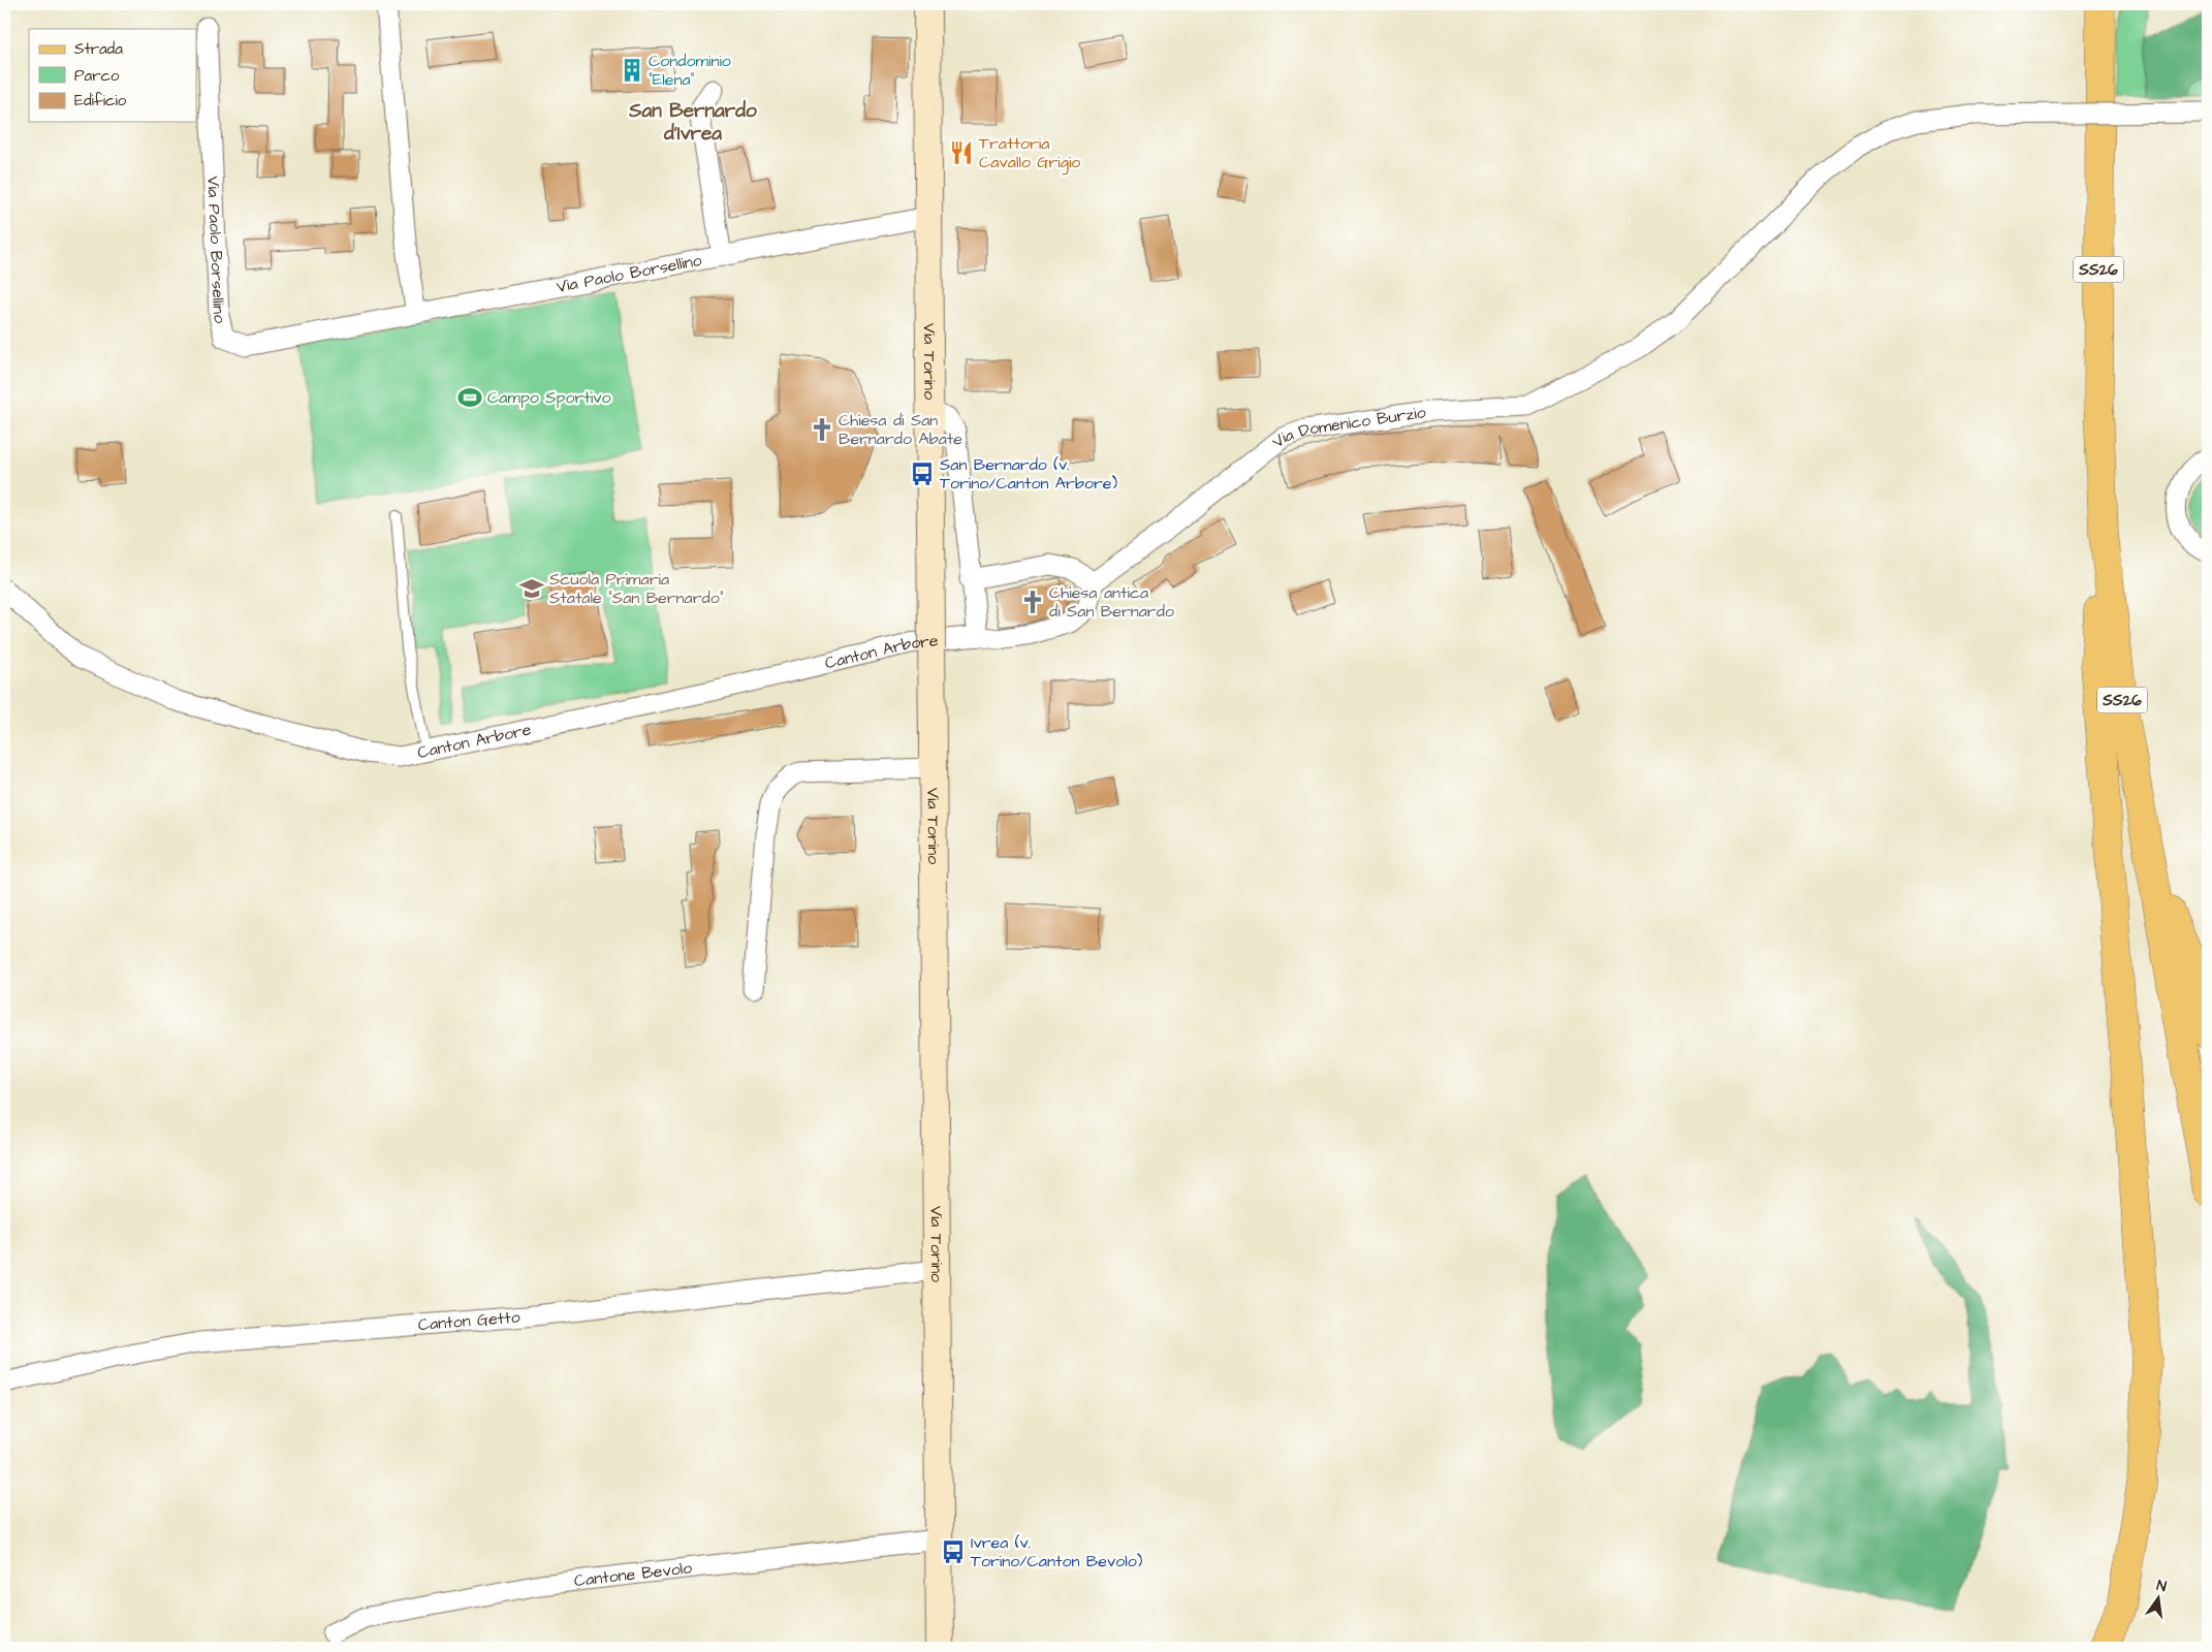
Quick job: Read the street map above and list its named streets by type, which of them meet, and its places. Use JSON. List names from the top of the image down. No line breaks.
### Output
{"streets":{"main road":["SS26"],"street":["Via Paolo Borsellino","Via Torino","Via Domenico Burzio","Canton Arbore","Canton Getto","Cantone Bevolo"]},"crossings":[["Via Paolo Borsellino","Via Torino"],["Via Torino","Canton Getto"],["Via Torino","Cantone Bevolo"],["Via Domenico Burzio","Canton Arbore"]],"districts":["San Bernardo d'Ivrea"],"places":{"building":["Condominio \"Elena\""],"restaurant":["Trattoria Cavallo Grigio"],"sports":["Campo Sportivo"],"church":["Chiesa di San Bernardo Abate","Chiesa antica di San Bernardo"],"bus stop":["San Bernardo (v. Torino/Canton Arbore)","Ivrea (v. Torino/Canton Bevolo)"],"school or university":["Scuola Primaria Statale \"San Bernardo\""]},"legend":["Strada","Parco","Edificio"],"north":"top"}
